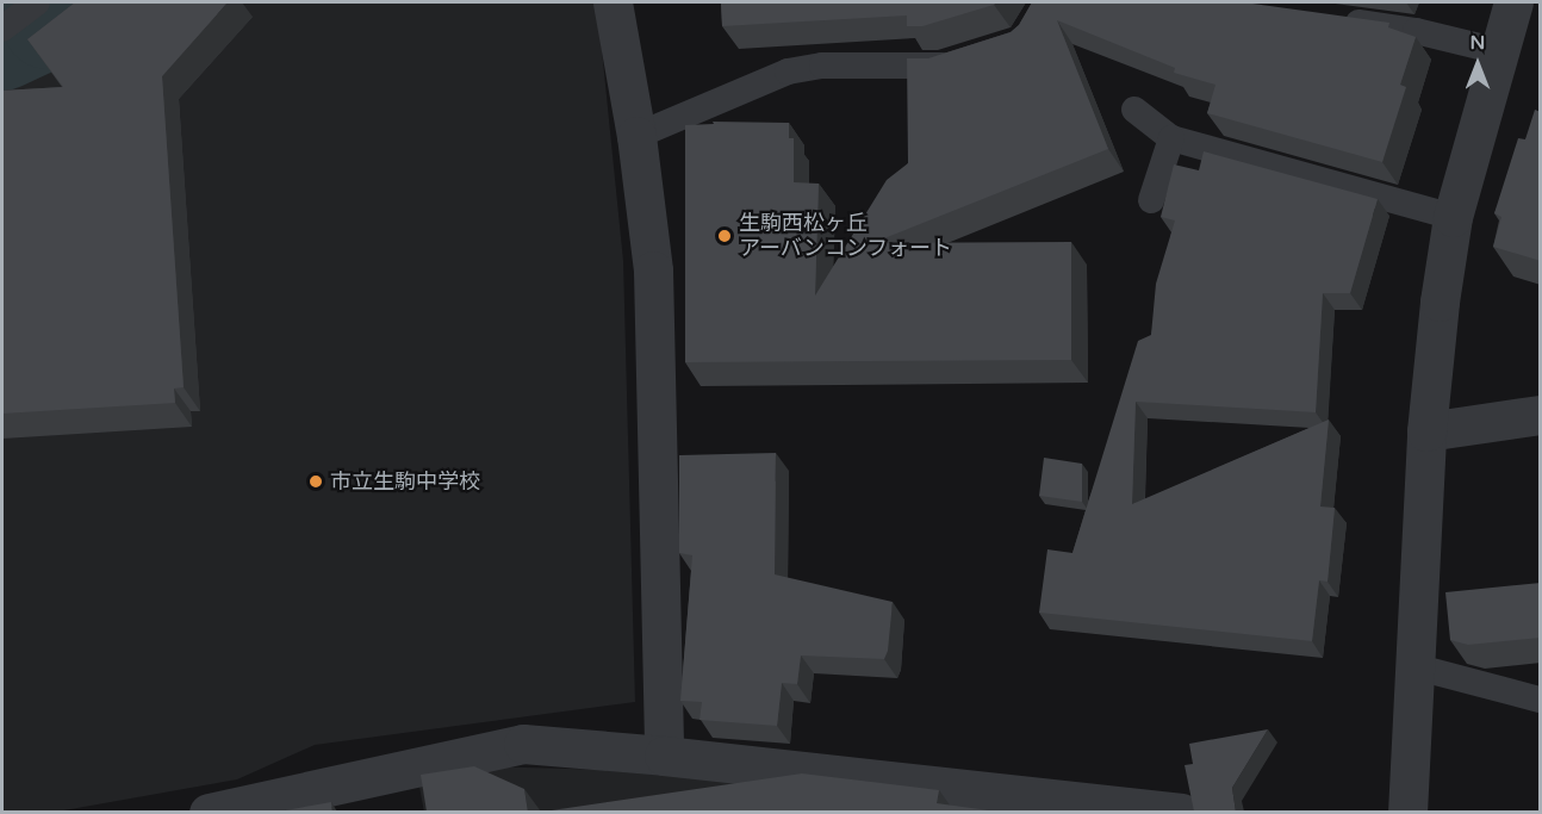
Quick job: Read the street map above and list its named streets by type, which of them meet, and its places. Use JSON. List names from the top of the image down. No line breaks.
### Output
{"places":["生駒西松ヶ丘 アーバンコンフォート","市立生駒中学校"],"north":"top"}
